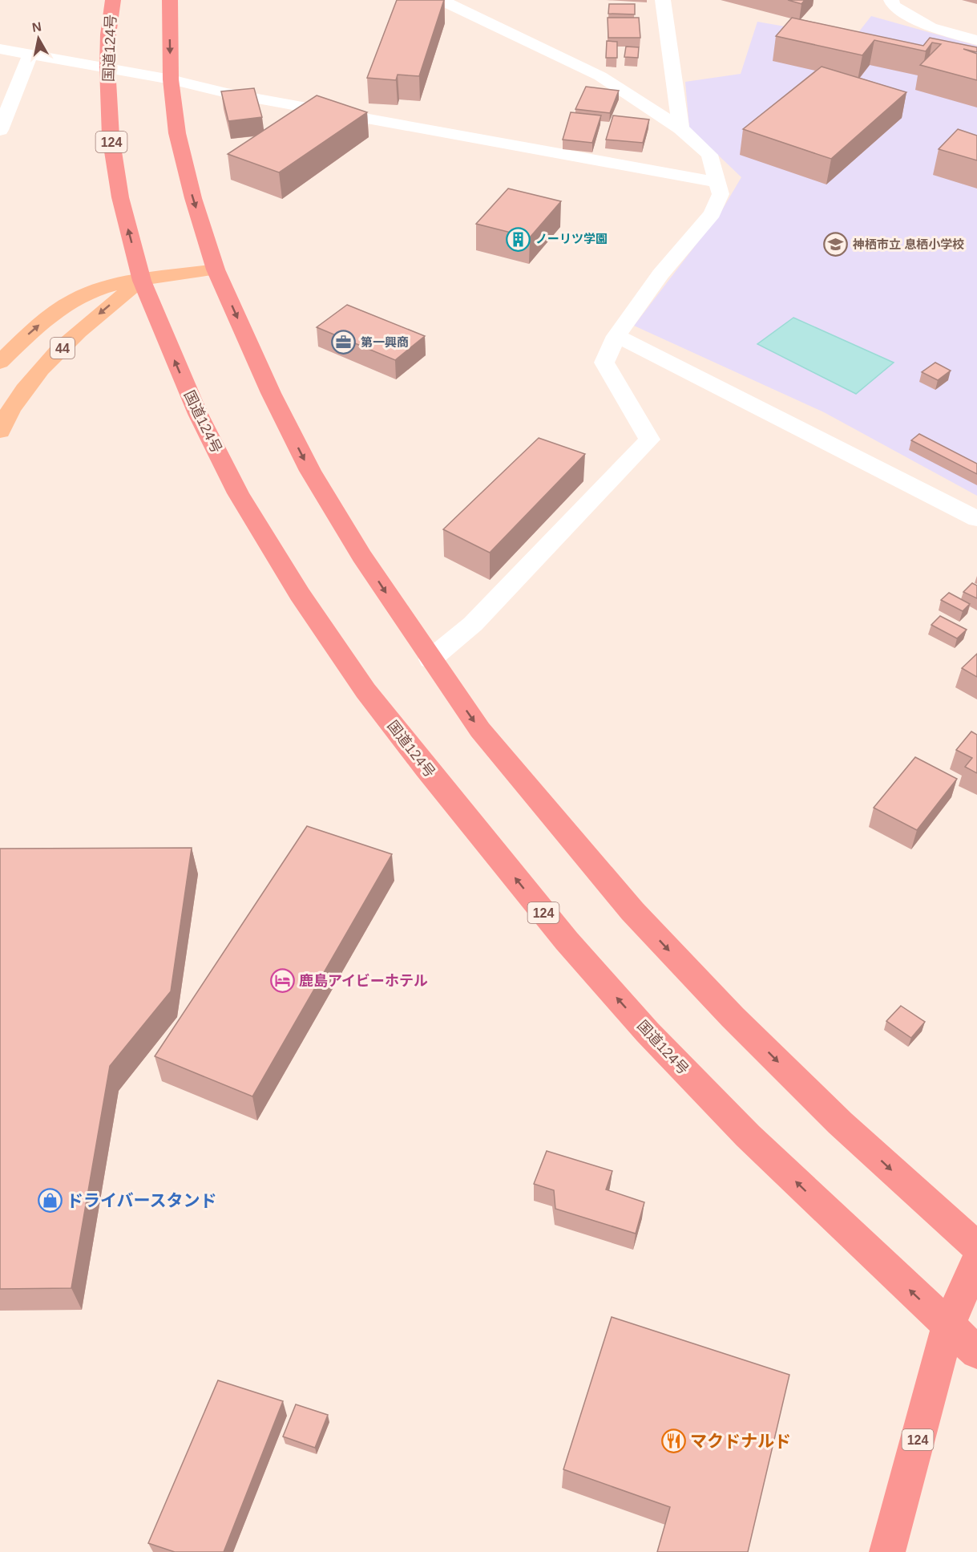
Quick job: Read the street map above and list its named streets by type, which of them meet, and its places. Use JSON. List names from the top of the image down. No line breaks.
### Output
{"streets":{"highway":["国道124号","124"],"main road":["44"]},"crossings":[["国道124号","124"],["国道124号","44"]],"places":{"building":["ノーリツ学園"],"school or university":["神栖市立 息栖小学校"],"office":["第一興商"],"hotel":["鹿島アイビーホテル"],"shop":["ドライバースタンド"],"restaurant":["マクドナルド"]},"north":"top"}
